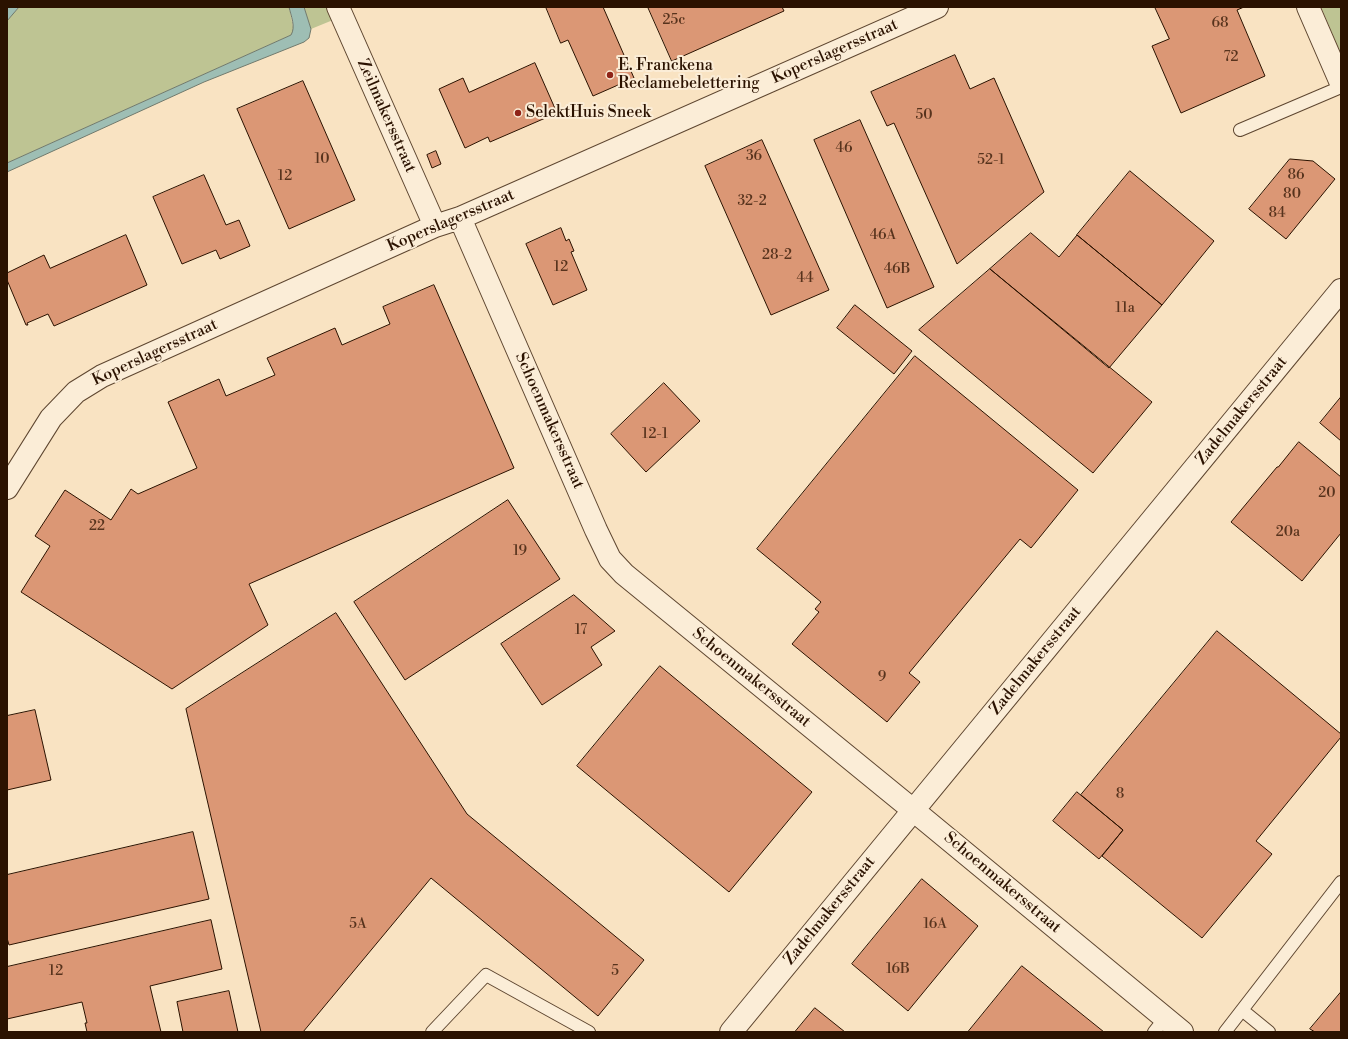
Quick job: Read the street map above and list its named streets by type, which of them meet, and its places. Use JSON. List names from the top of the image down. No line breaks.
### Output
{"streets":{"street":["Koperslagersstraat","Zeilmakersstraat","Zadelmakersstraat","Schoenmakersstraat"]},"crossings":[["Koperslagersstraat","Zeilmakersstraat"],["Koperslagersstraat","Schoenmakersstraat"],["Zadelmakersstraat","Schoenmakersstraat"]],"places":["E. Franckena Reclamebelettering","SelektHuis Sneek"],"house_numbers":["25c","68","72","50","46","36","10","52-1","86","12","80","32-2","84","46A","28-2","12","46B","44","11a","12-1","20","22","20a","19","17","9","8","5A","16A","16B","12","5"]}
